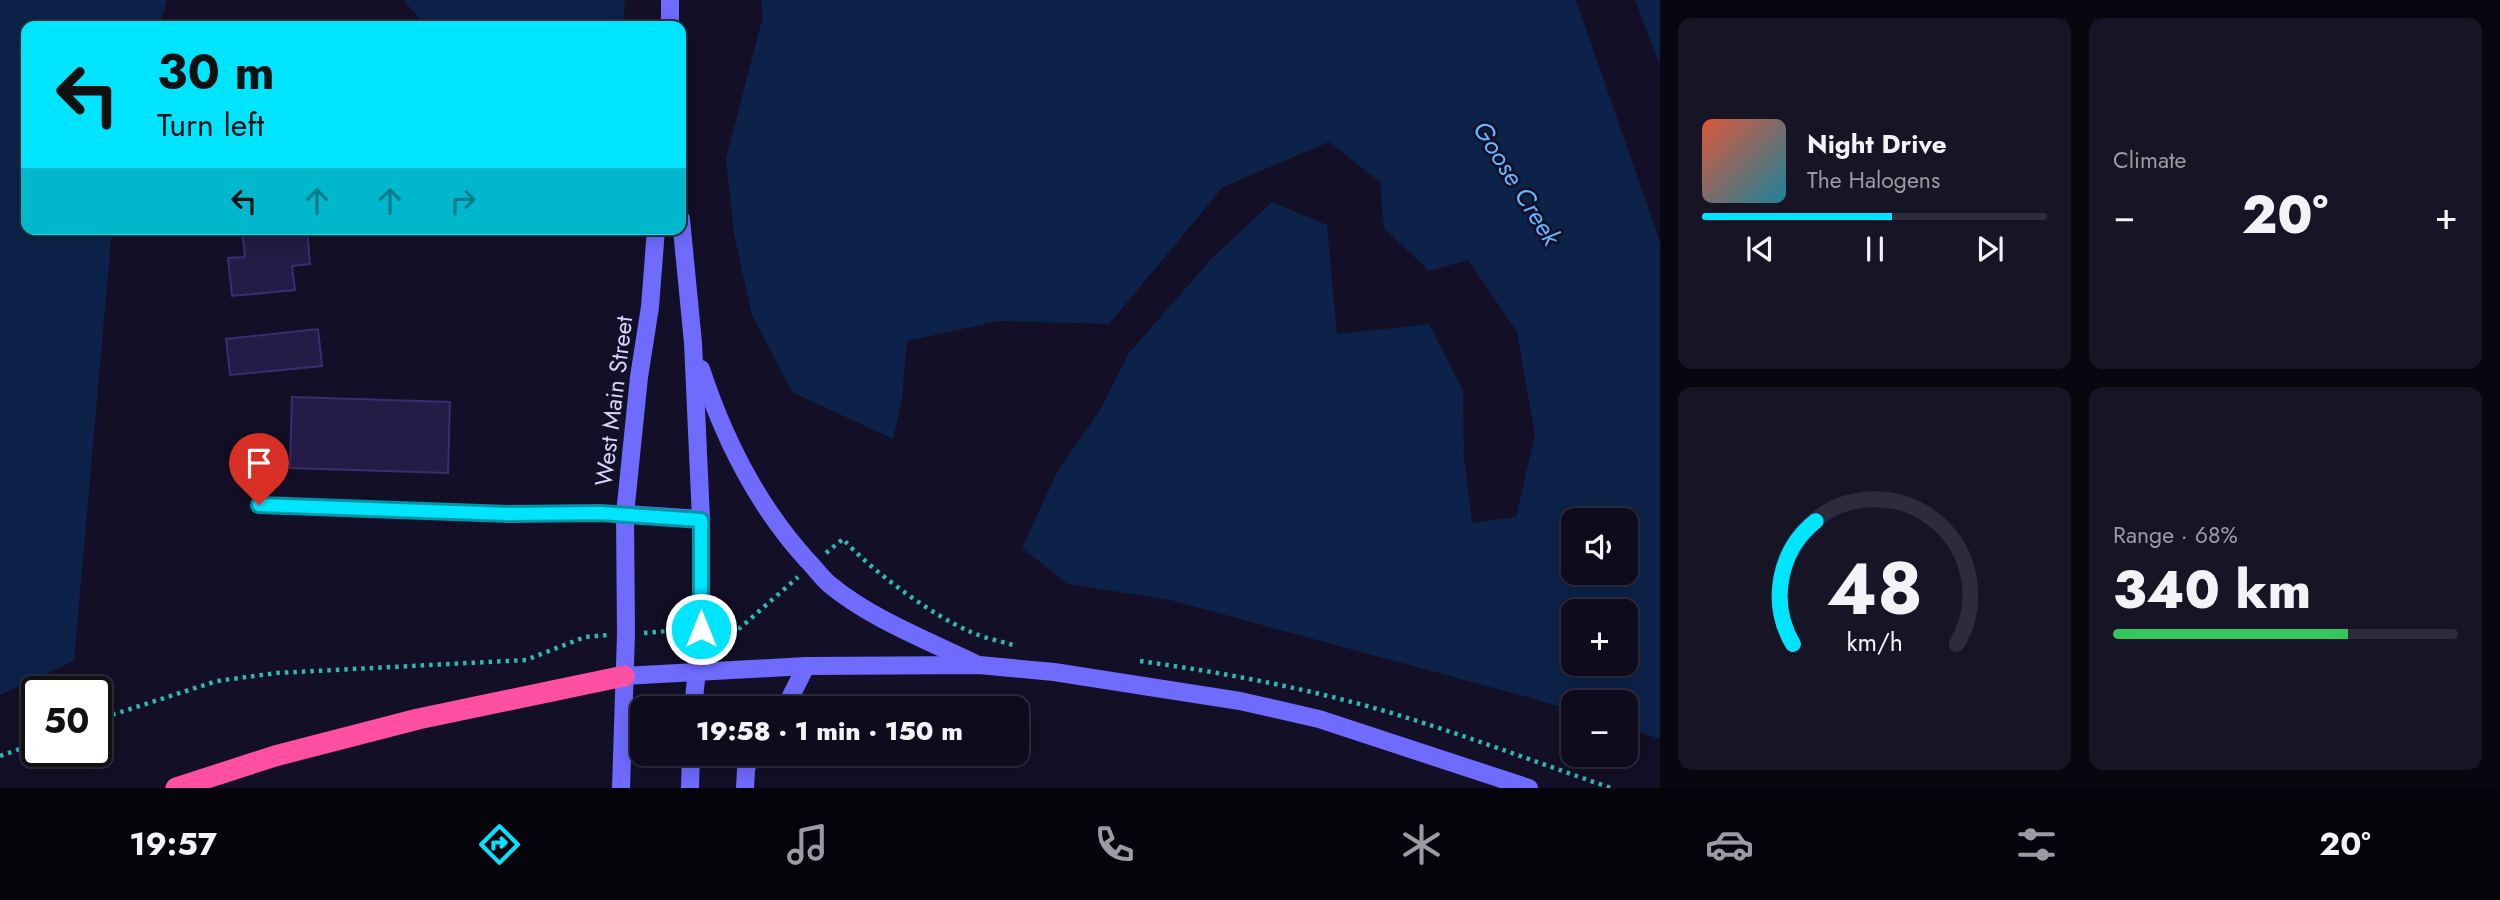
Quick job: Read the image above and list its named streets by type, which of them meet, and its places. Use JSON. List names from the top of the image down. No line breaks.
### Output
{"streets":{"main road":["West Main Street"]},"water":["Goose Creek"],"page":{"tile":["Climate",["Range · 68%","340 km"]],"turn":["30 m","Turn left"],"song":["Night Drive","The Halogens"],"heat":["−","20°","+"],"map_buttons":["+","−"],"limit":"50","trip":"19:58 · 1 min · 150 m","tabs":["19:57","20°"],"gauge":["48","km/h"]}}
